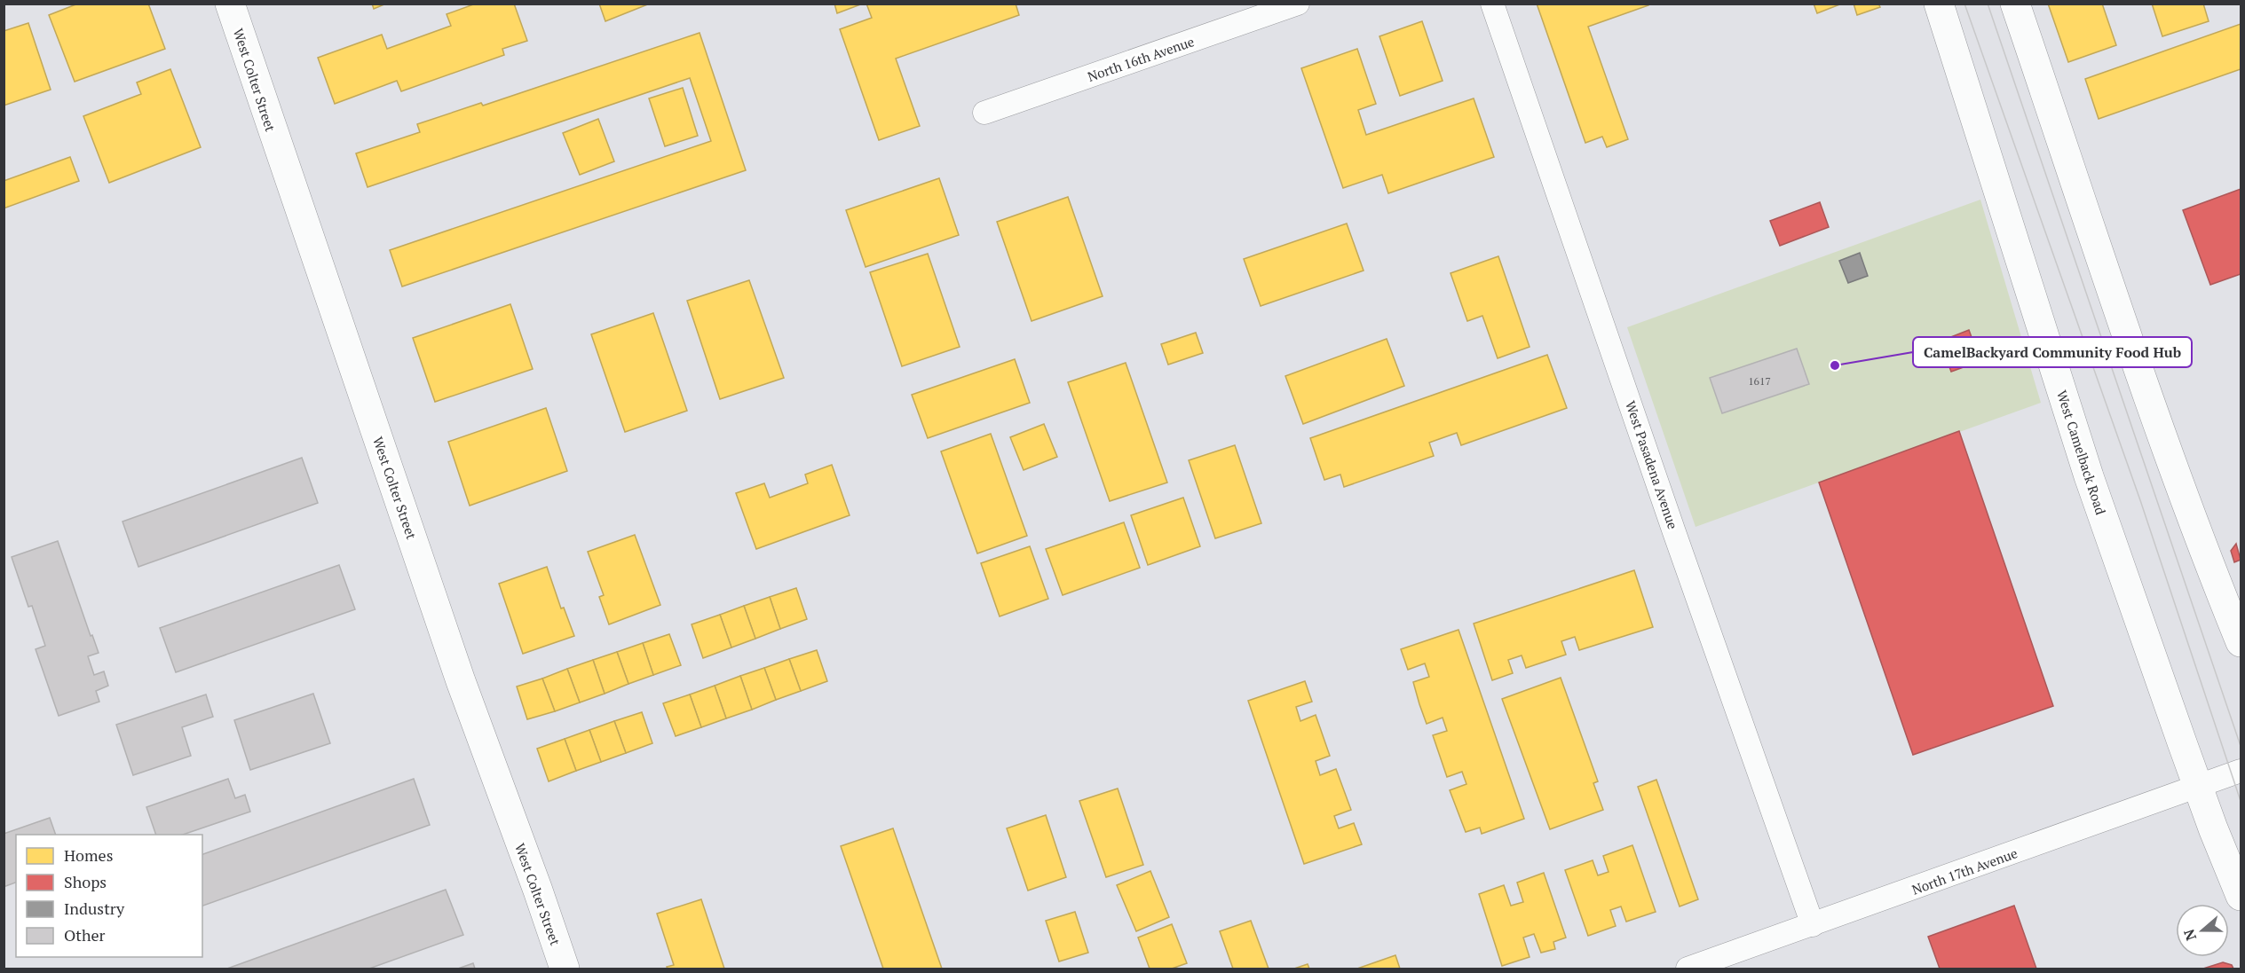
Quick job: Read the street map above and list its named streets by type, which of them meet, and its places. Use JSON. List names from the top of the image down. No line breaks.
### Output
{"streets":{"main road":["West Colter Street","West Camelback Road"],"street":["North 16th Avenue","West Pasadena Avenue","North 17th Avenue"]},"crossings":[["West Camelback Road","North 17th Avenue"],["West Pasadena Avenue","North 17th Avenue"]],"places":["CamelBackyard Community Food Hub"],"house_numbers":["1617"],"legend":["Homes","Shops","Industry","Other"],"north":"left"}
